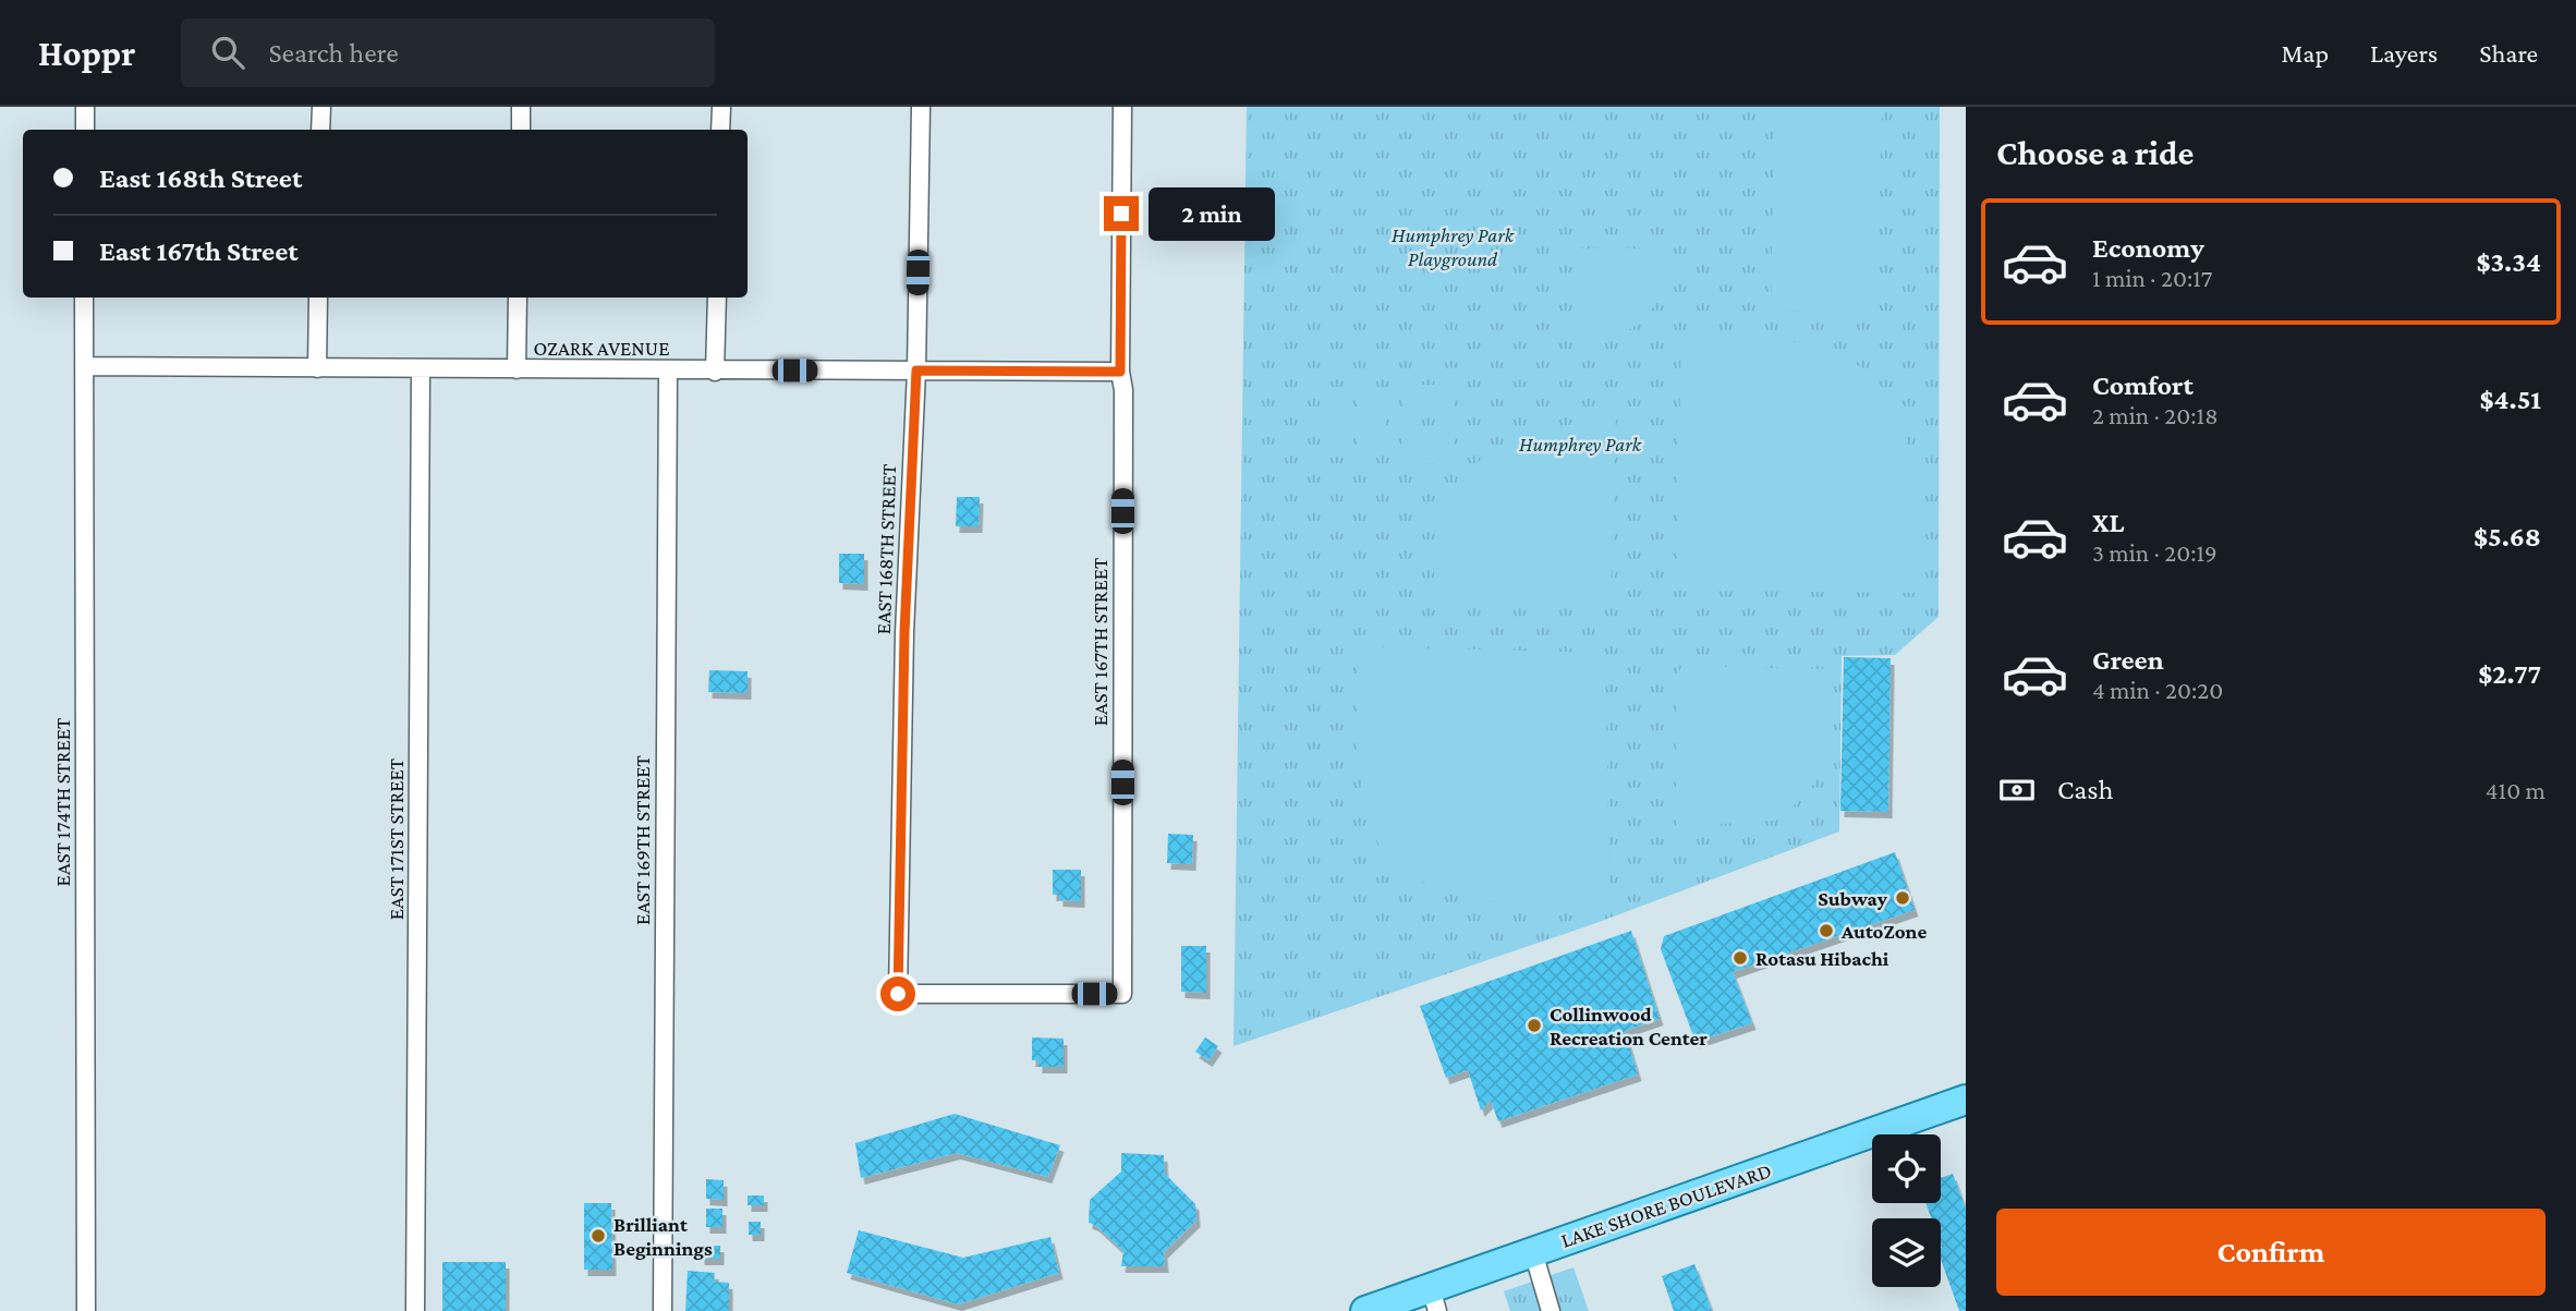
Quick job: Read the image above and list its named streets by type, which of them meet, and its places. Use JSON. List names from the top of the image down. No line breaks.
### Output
{"streets":{"main road":["LAKE SHORE BOULEVARD"],"street":["OZARK AVENUE","EAST 168TH STREET","EAST 167TH STREET","EAST 174TH STREET","EAST 171ST STREET","EAST 169TH STREET"]},"crossings":[["OZARK AVENUE","EAST 168TH STREET"],["OZARK AVENUE","EAST 167TH STREET"],["OZARK AVENUE","EAST 174TH STREET"],["OZARK AVENUE","EAST 171ST STREET"],["OZARK AVENUE","EAST 169TH STREET"],["EAST 168TH STREET","EAST 167TH STREET"]],"parks":["Humphrey Park Playground","Humphrey Park"],"places":["Subway","AutoZone","Rotasu Hibachi","Collinwood Recreation Center","Brilliant Beginnings"],"page":{"header":"Hoppr","search":"Search here","nav":["Map","Layers","Share"],"heading":"Choose a ride","banner":["East 168th Street","East 167th Street"],"bubble":"2 min","list":[{"name":"Economy","note":"1 min · 20:17","value":"$3.34"},{"name":"Comfort","note":"2 min · 20:18","value":"$4.51"},{"name":"XL","note":"3 min · 20:19","value":"$5.68"},{"name":"Green","note":"4 min · 20:20","value":"$2.77"}],"pay":["Cash","410 m"],"buttons":"Confirm"}}
